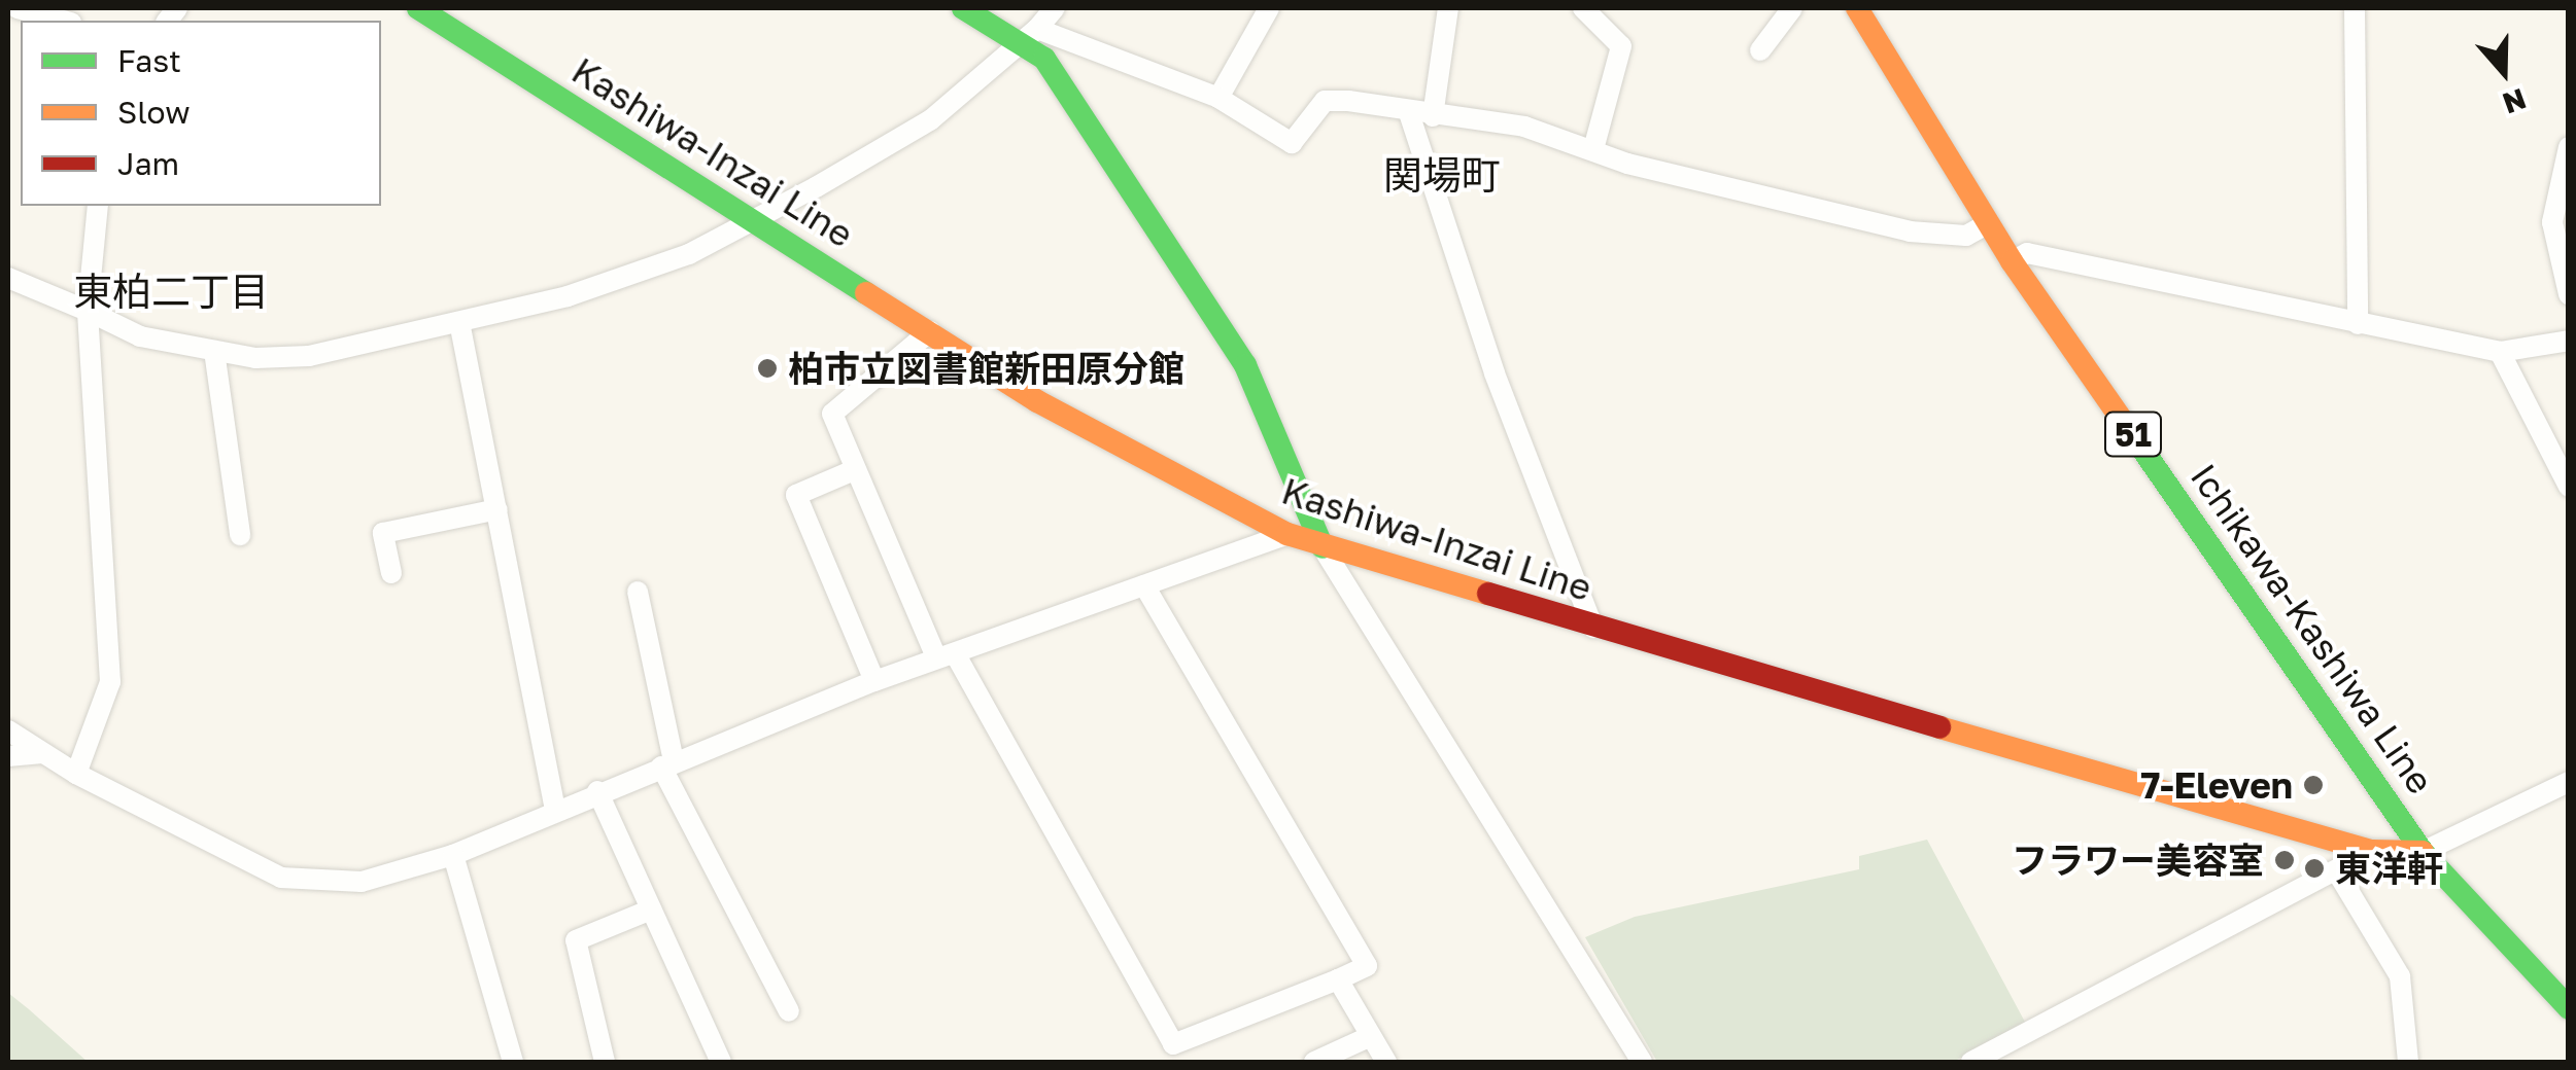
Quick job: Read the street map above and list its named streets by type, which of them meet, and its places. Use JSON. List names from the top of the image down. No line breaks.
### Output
{"streets":{"main road":["Kashiwa-Inzai Line","51","Ichikawa-Kashiwa Line"]},"crossings":[["Kashiwa-Inzai Line","Ichikawa-Kashiwa Line"]],"districts":["関場町","東柏二丁目"],"places":["柏市立図書館新田原分館","7-Eleven","フラワー美容室","東洋軒"],"legend":["Fast","Slow","Jam"],"north":"bottom"}
